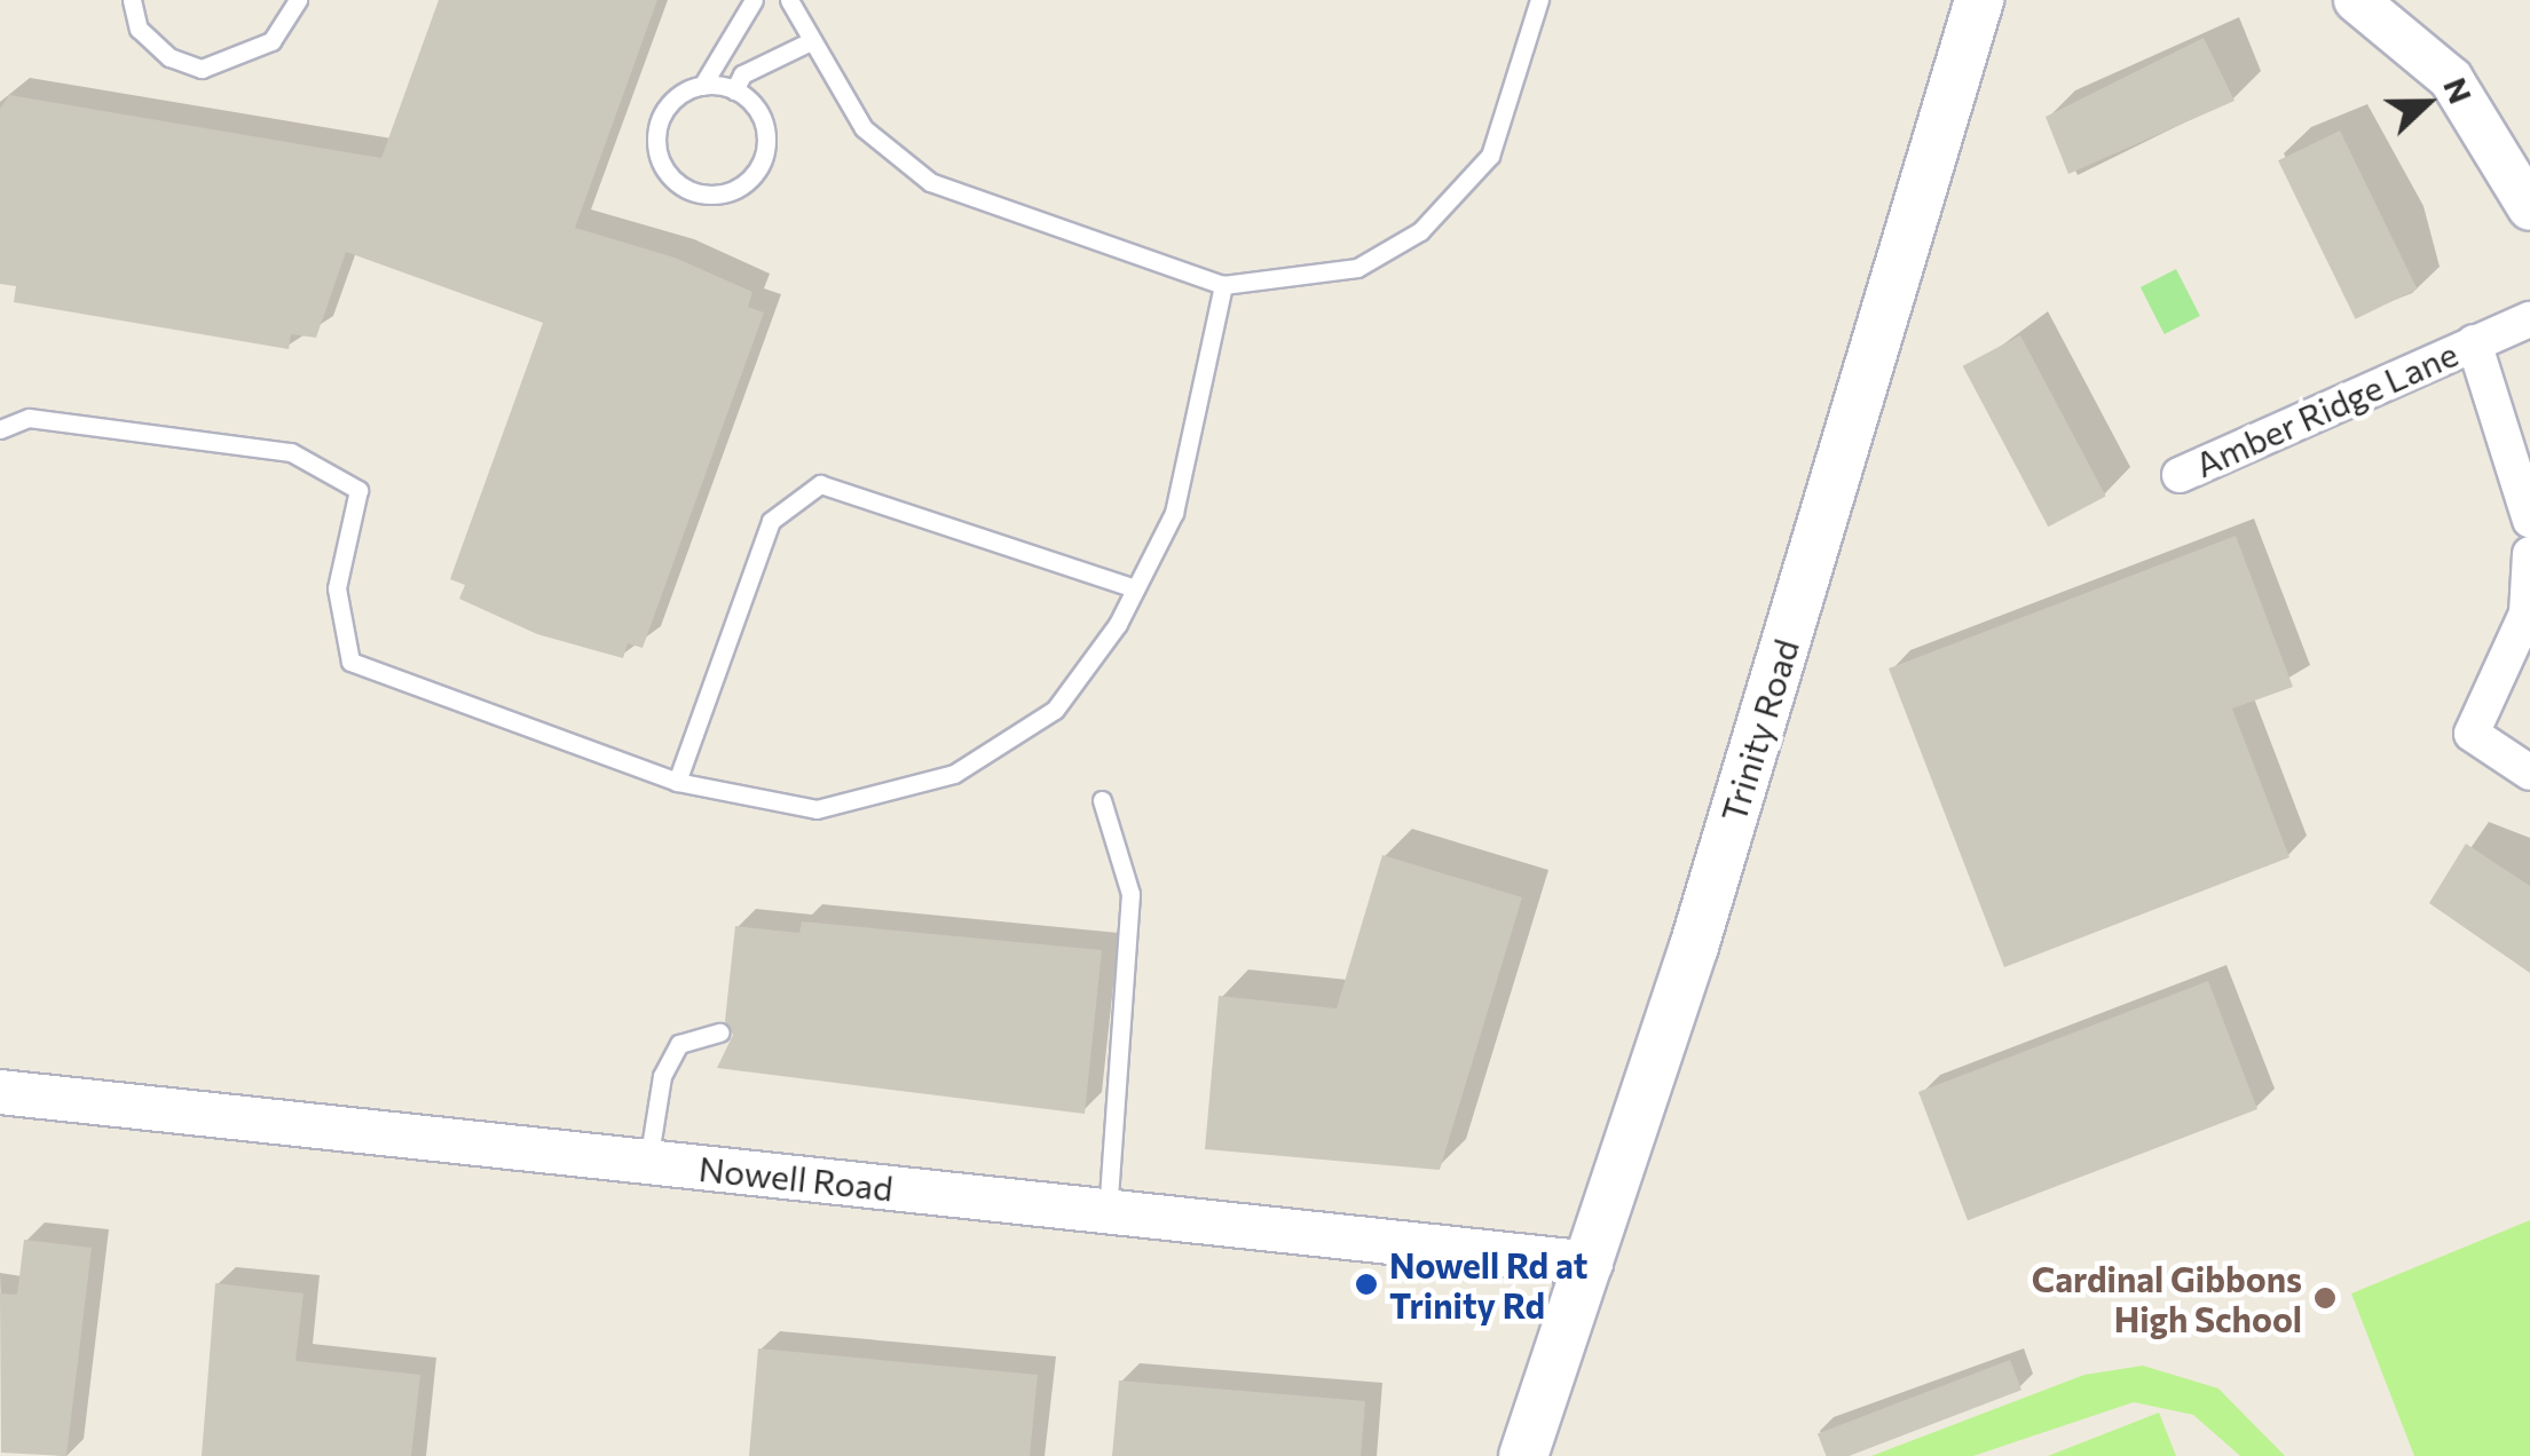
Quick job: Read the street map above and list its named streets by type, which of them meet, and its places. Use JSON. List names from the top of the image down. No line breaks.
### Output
{"streets":{"main road":["Trinity Road"],"street":["Amber Ridge Lane","Nowell Road"]},"crossings":[["Trinity Road","Nowell Road"]],"places":["Nowell Rd at Trinity Rd","Cardinal Gibbons High School"],"north":"right"}
